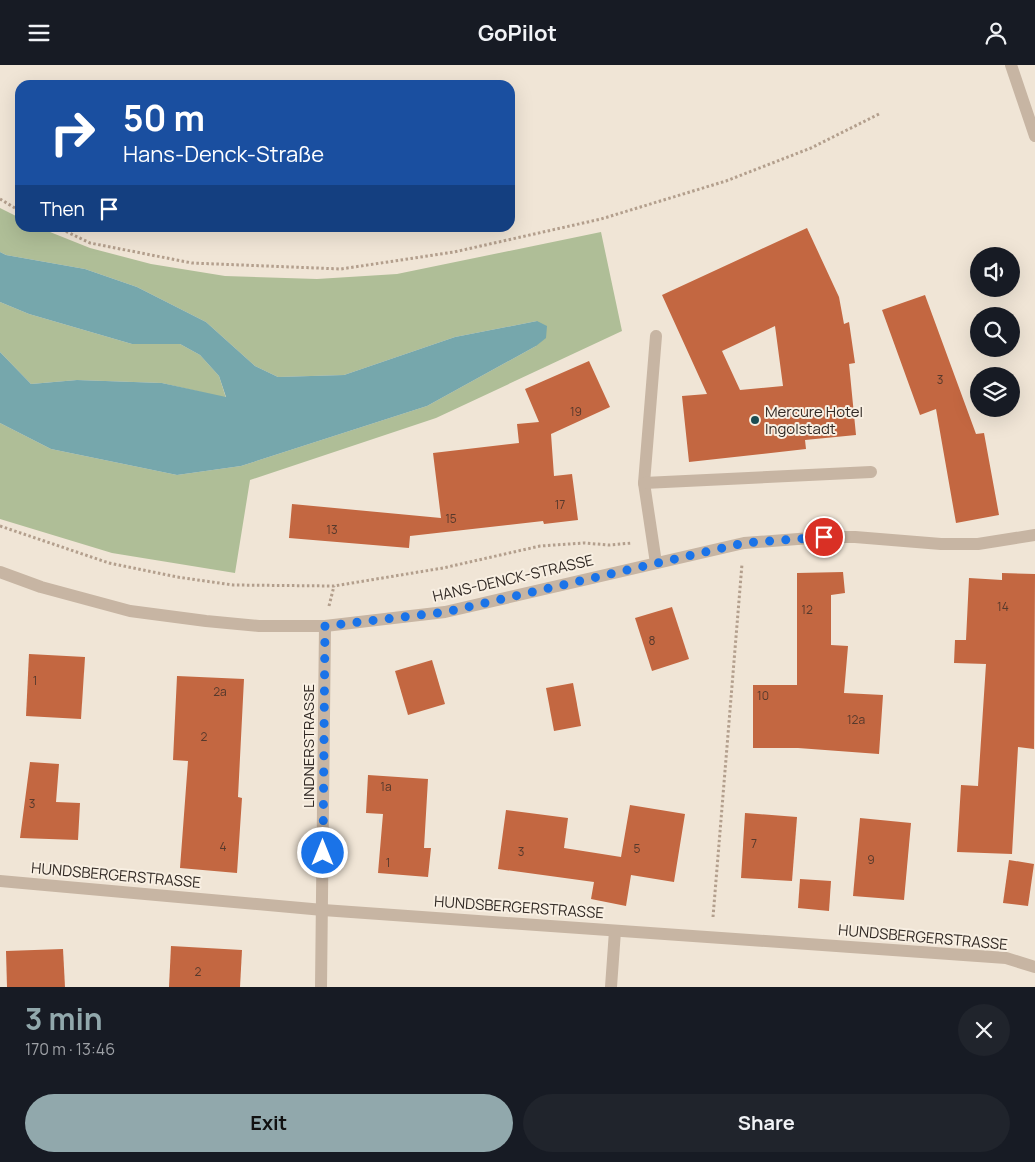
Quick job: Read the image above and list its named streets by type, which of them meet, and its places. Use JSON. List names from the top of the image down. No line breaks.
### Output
{"streets":{"street":["HANS-DENCK-STRASSE","LINDNERSTRASSE","HUNDSBERGERSTRASSE"]},"crossings":[["HANS-DENCK-STRASSE","LINDNERSTRASSE"],["LINDNERSTRASSE","HUNDSBERGERSTRASSE"]],"places":["Mercure Hotel Ingolstadt"],"house_numbers":["3","19","17","15","13","14","12","8","1","2a","10","12a","2","1a","3","7","4","5","3","9","1","2"],"page":{"header":"GoPilot","turn":["50 m","Hans-Denck-Straße"],"then":"Then","heading":["3 min","170 m · 13:46"],"buttons":["Exit","Share"]}}
